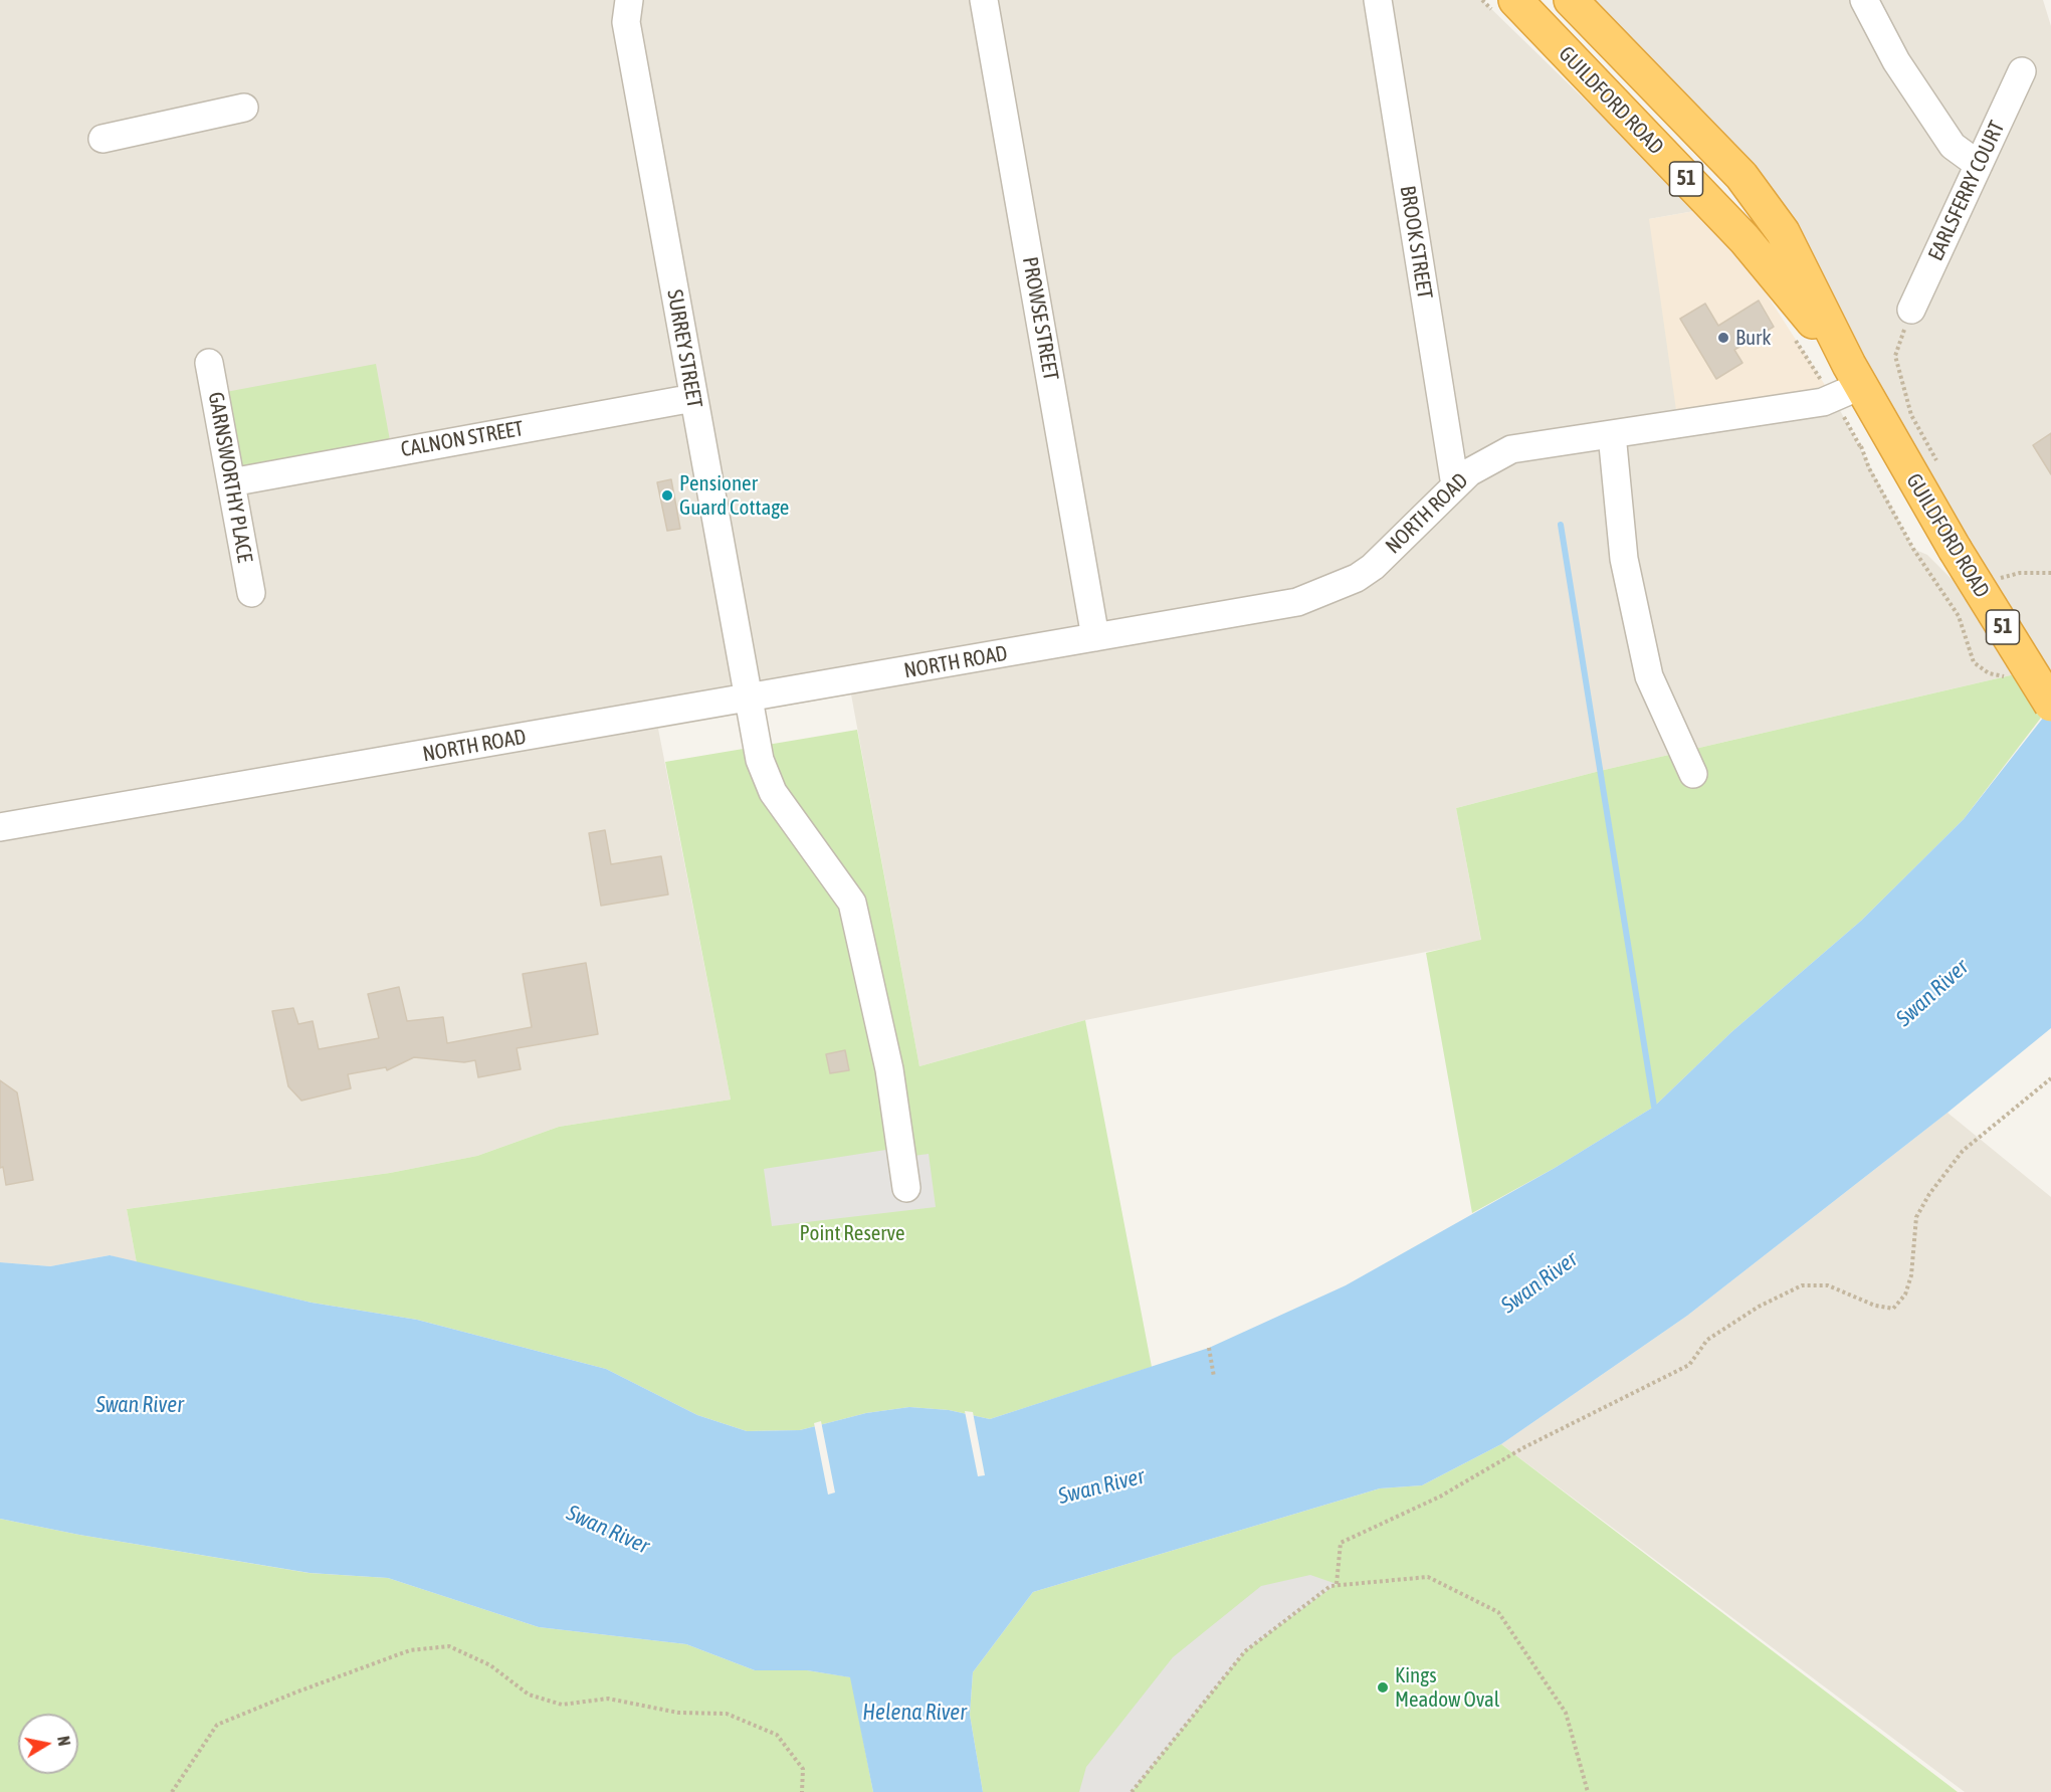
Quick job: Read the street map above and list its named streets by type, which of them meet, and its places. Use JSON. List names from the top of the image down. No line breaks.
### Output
{"streets":{"highway":["GUILDFORD ROAD","51"],"street":["EARLSFERRY COURT","BROOK STREET","PROWSE STREET","SURREY STREET","CALNON STREET","GARNSWORTHY PLACE","NORTH ROAD"]},"crossings":[["GUILDFORD ROAD","NORTH ROAD"],["BROOK STREET","NORTH ROAD"],["PROWSE STREET","NORTH ROAD"],["SURREY STREET","CALNON STREET"],["SURREY STREET","NORTH ROAD"],["CALNON STREET","GARNSWORTHY PLACE"]],"water":["Swan River","Helena River"],"parks":["Point Reserve"],"places":["Burk","Pensioner Guard Cottage","Kings Meadow Oval"],"north":"right"}
